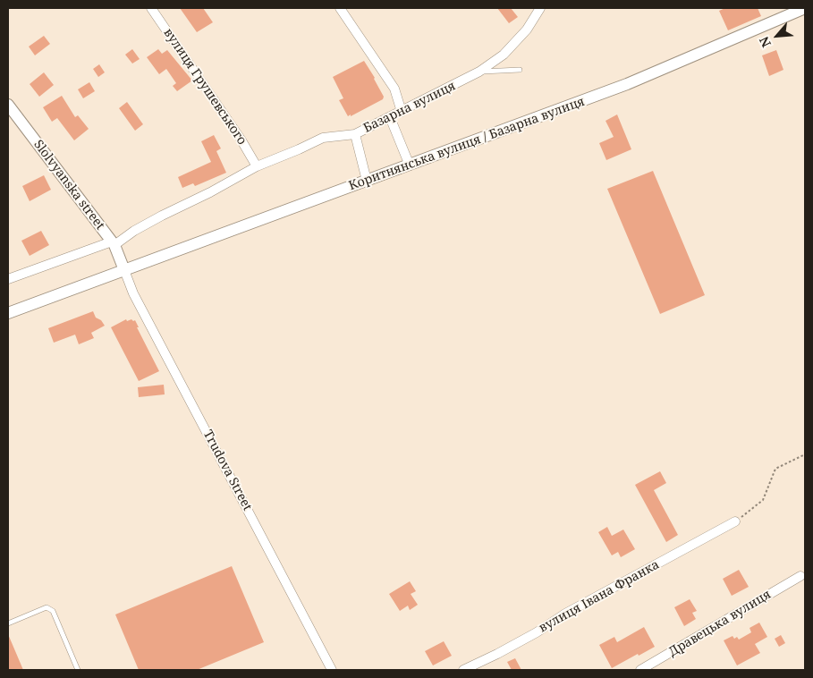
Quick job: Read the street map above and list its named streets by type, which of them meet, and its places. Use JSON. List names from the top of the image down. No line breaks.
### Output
{"streets":{"street":["вулиця Грушевського","Базарна вулиця","Коритнянська вулиця / Базарна вулиця","Slolvyanska street","Trudova Street","вулиця Івана Франка","Дравецька вулиця"]},"crossings":[["вулиця Грушевського","Базарна вулиця"],["Базарна вулиця","Slolvyanska street"],["Коритнянська вулиця / Базарна вулиця","Slolvyanska street"],["Коритнянська вулиця / Базарна вулиця","Trudova Street"],["Slolvyanska street","Trudova Street"]],"north":"bottom left"}
